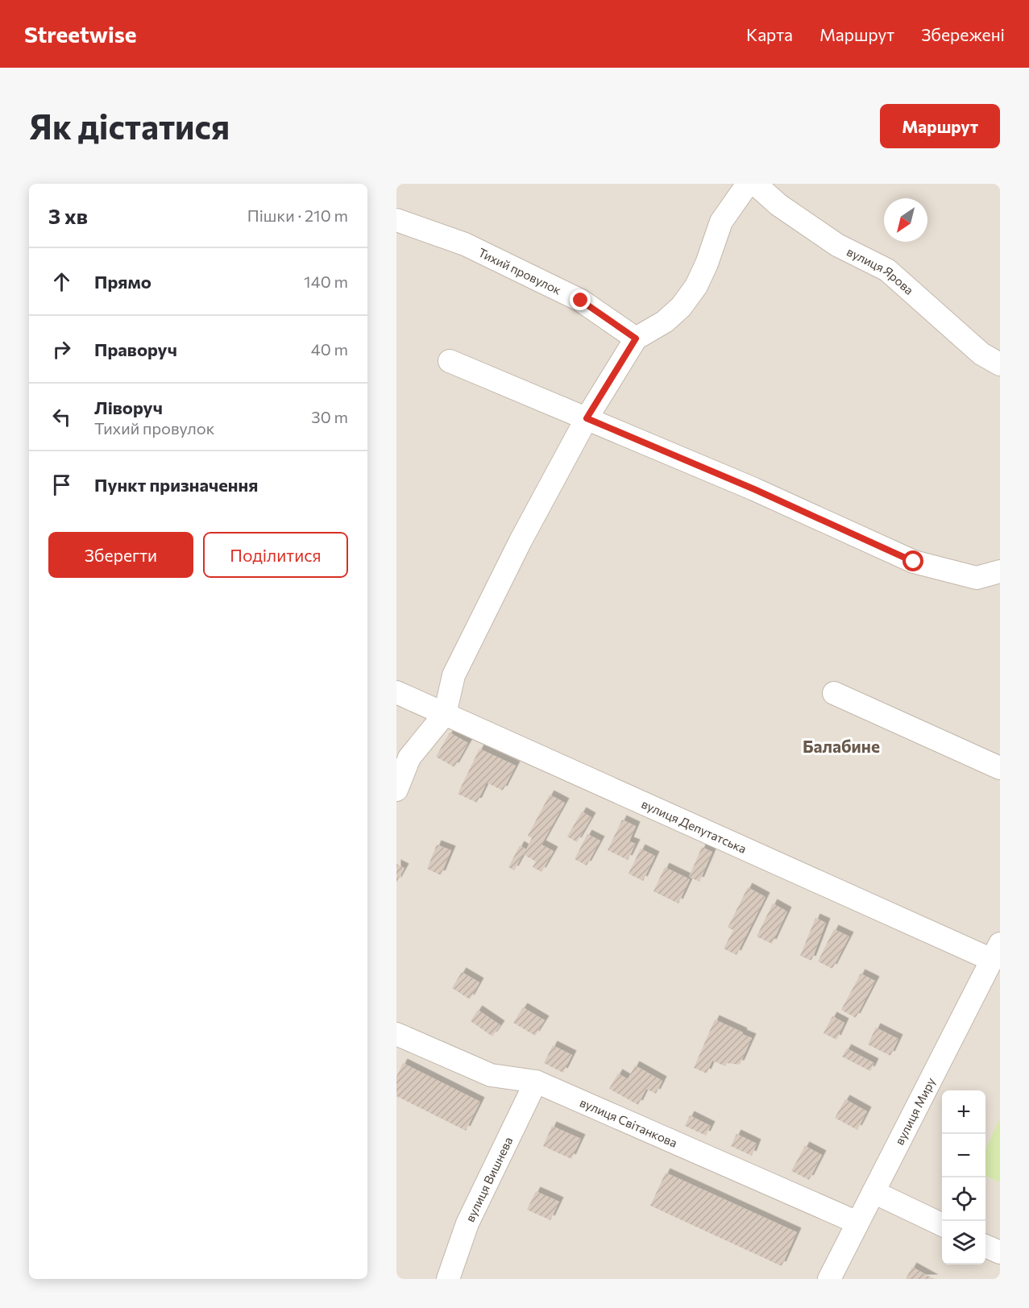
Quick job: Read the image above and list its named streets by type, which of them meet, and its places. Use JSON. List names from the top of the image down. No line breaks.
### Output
{"streets":{"street":["Тихий провулок","вулиця Ярова","вулиця Депутатська","вулиця Миру","вулиця Світанкова","вулиця Вишнева"]},"crossings":[["вулиця Депутатська","вулиця Миру"],["вулиця Миру","вулиця Світанкова"],["вулиця Світанкова","вулиця Вишнева"]],"districts":["Балабине"],"north":"bottom left","page":{"header":"Streetwise","nav":["Карта","Маршрут","Збережені"],"buttons":["Маршрут",["Зберегти","Поділитися"]],"title":"Як дістатися","heading":["3 хв","Пішки · 210 m"],"list":[["Прямо","140 m"],["Праворуч","40 m"],["Ліворуч","Тихий провулок","30 m"],"Пункт призначення"],"map_buttons":["+","−"]}}
